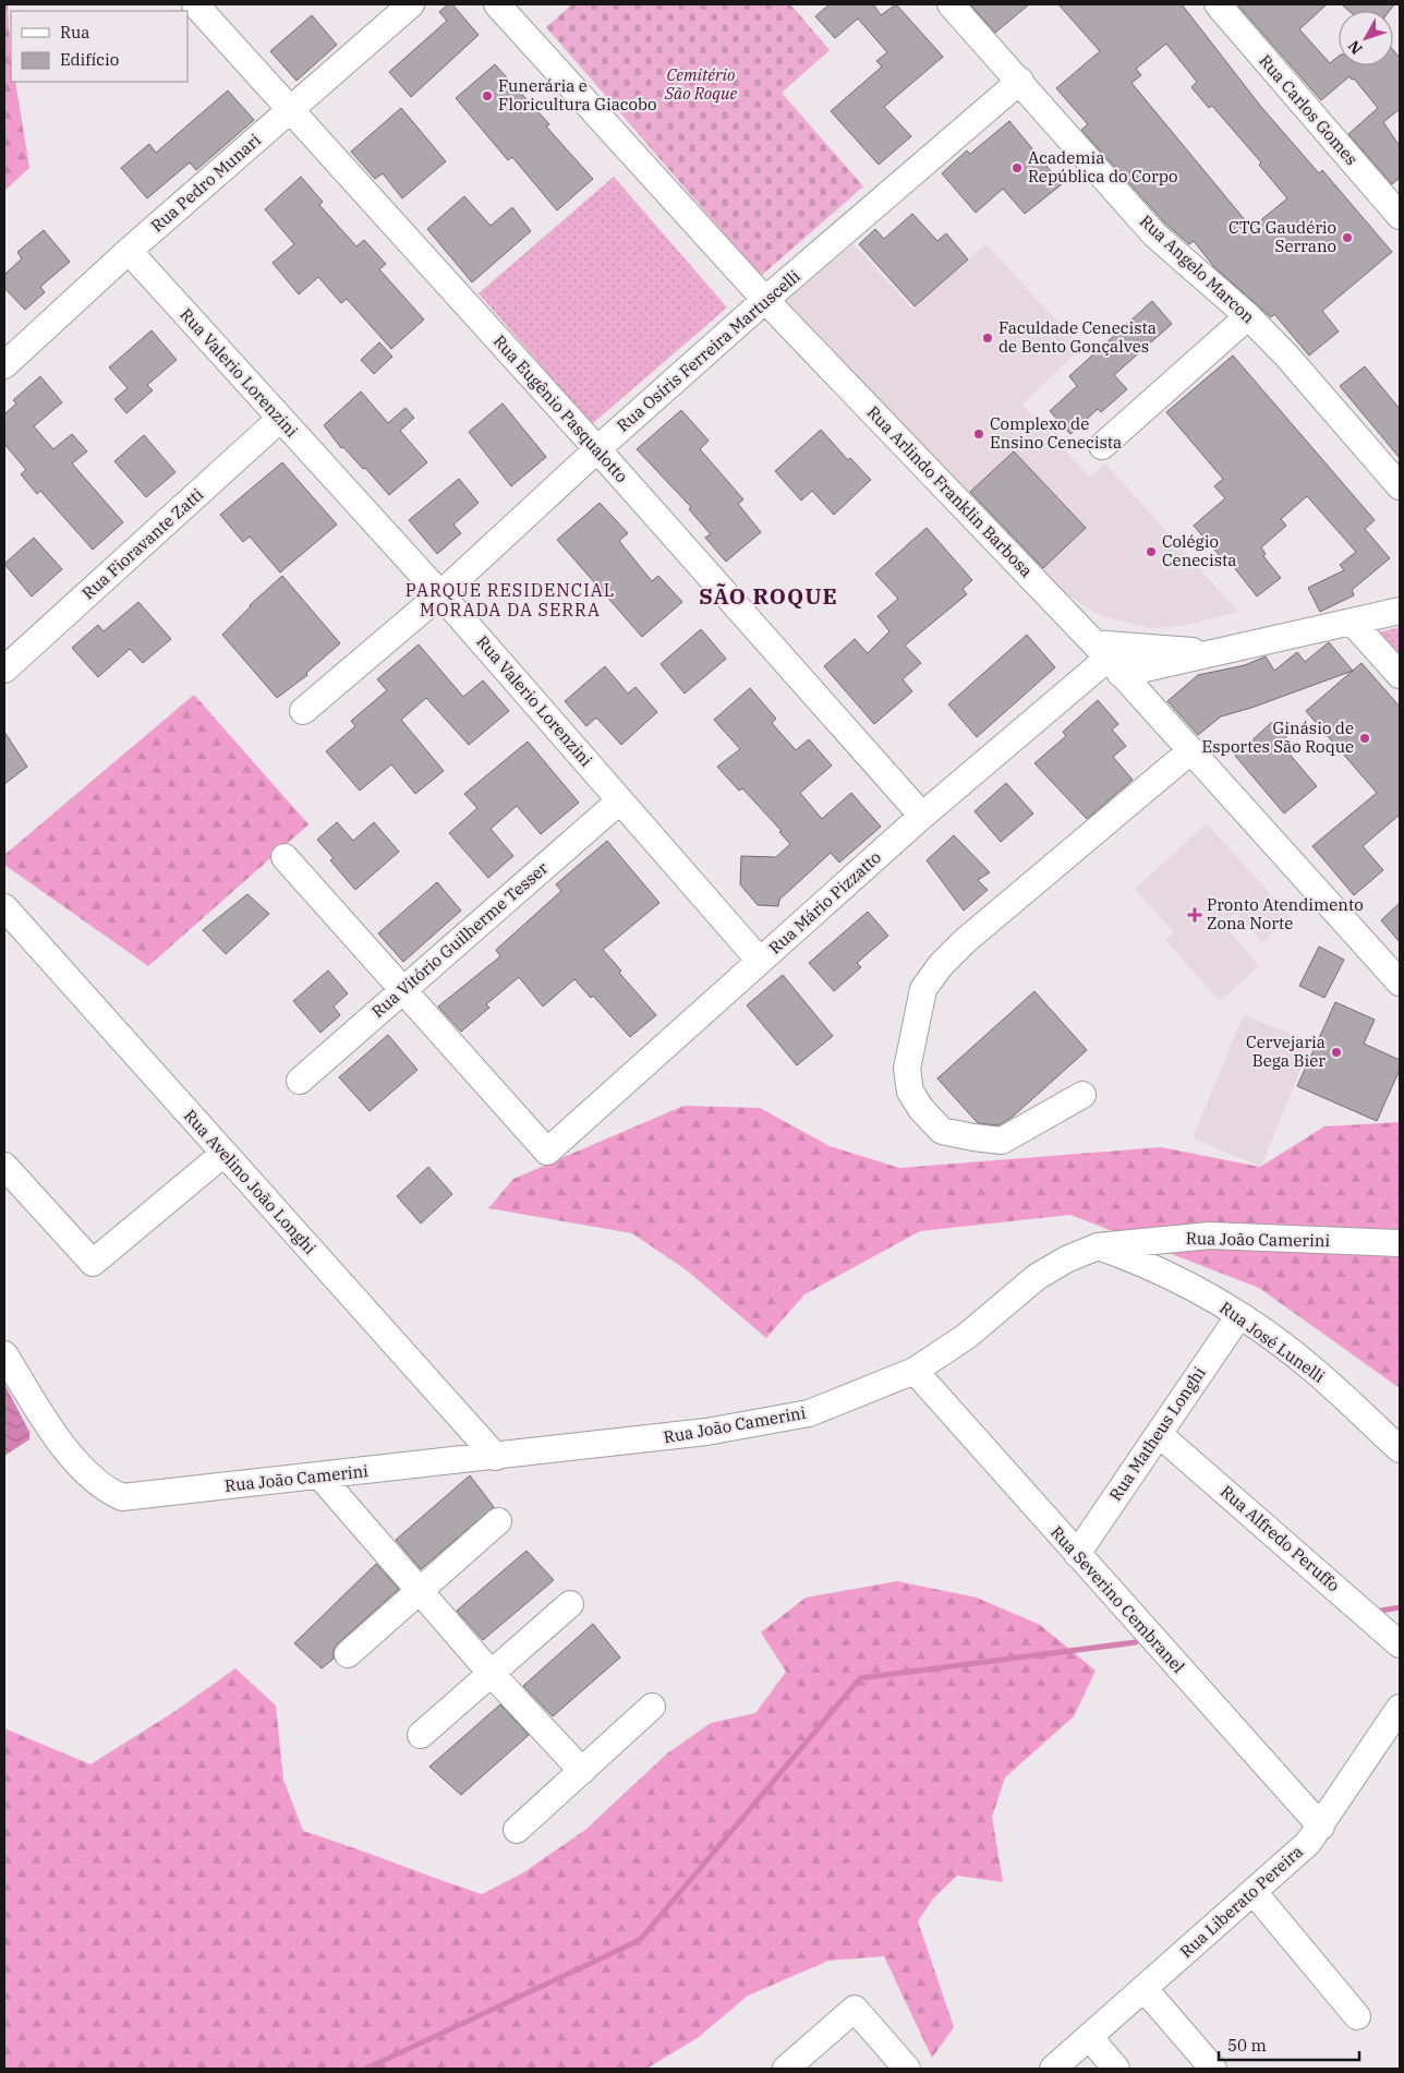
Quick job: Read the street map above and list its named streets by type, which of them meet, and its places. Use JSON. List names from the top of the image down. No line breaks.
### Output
{"streets":{"street":["Rua Carlos Gomes","Rua Pedro Munari","Rua Angelo Marcon","Rua Osíris Ferreira Martuscelli","Rua Valerio Lorenzini","Rua Eugênio Pasqualotto","Rua Arlindo Franklin Barbosa","Rua Fioravante Zatti","Rua Mário Pizzatto","Rua Vitório Guilherme Tesser","Rua Avelino João Longhi","Rua João Camerini","Rua José Lunelli","Rua Matheus Longhi","Rua Alfredo Peruffo","Rua Severino Cembranel","Rua Liberato Pereira"]},"crossings":[["Rua Pedro Munari","Rua Valerio Lorenzini"],["Rua Pedro Munari","Rua Eugênio Pasqualotto"],["Rua Angelo Marcon","Rua Osíris Ferreira Martuscelli"],["Rua Osíris Ferreira Martuscelli","Rua Valerio Lorenzini"],["Rua Osíris Ferreira Martuscelli","Rua Eugênio Pasqualotto"],["Rua Osíris Ferreira Martuscelli","Rua Arlindo Franklin Barbosa"],["Rua Valerio Lorenzini","Rua Fioravante Zatti"],["Rua Valerio Lorenzini","Rua Mário Pizzatto"],["Rua Valerio Lorenzini","Rua Vitório Guilherme Tesser"],["Rua Eugênio Pasqualotto","Rua Mário Pizzatto"],["Rua Arlindo Franklin Barbosa","Rua Mário Pizzatto"],["Rua Mário Pizzatto","Rua Vitório Guilherme Tesser"],["Rua Avelino João Longhi","Rua João Camerini"],["Rua João Camerini","Rua José Lunelli"],["Rua João Camerini","Rua Severino Cembranel"],["Rua José Lunelli","Rua Matheus Longhi"],["Rua Matheus Longhi","Rua Alfredo Peruffo"],["Rua Matheus Longhi","Rua Severino Cembranel"],["Rua Severino Cembranel","Rua Liberato Pereira"]],"districts":["PARQUE RESIDENCIAL MORADA DA SERRA","SÃO ROQUE"],"parks":["Cemitério São Roque"],"places":{"other":["Funerária e Floricultura Giacobo","Academia República do Corpo","CTG Gaudério Serrano","Faculdade Cenecista de Bento Gonçalves","Complexo de Ensino Cenecista","Colégio Cenecista","Ginásio de Esportes São Roque","Cervejaria Bega Bier"],"health":["Pronto Atendimento Zona Norte"]},"legend":["Rua","Edifício"],"scale_bar":"50 m","north":"bottom left"}
